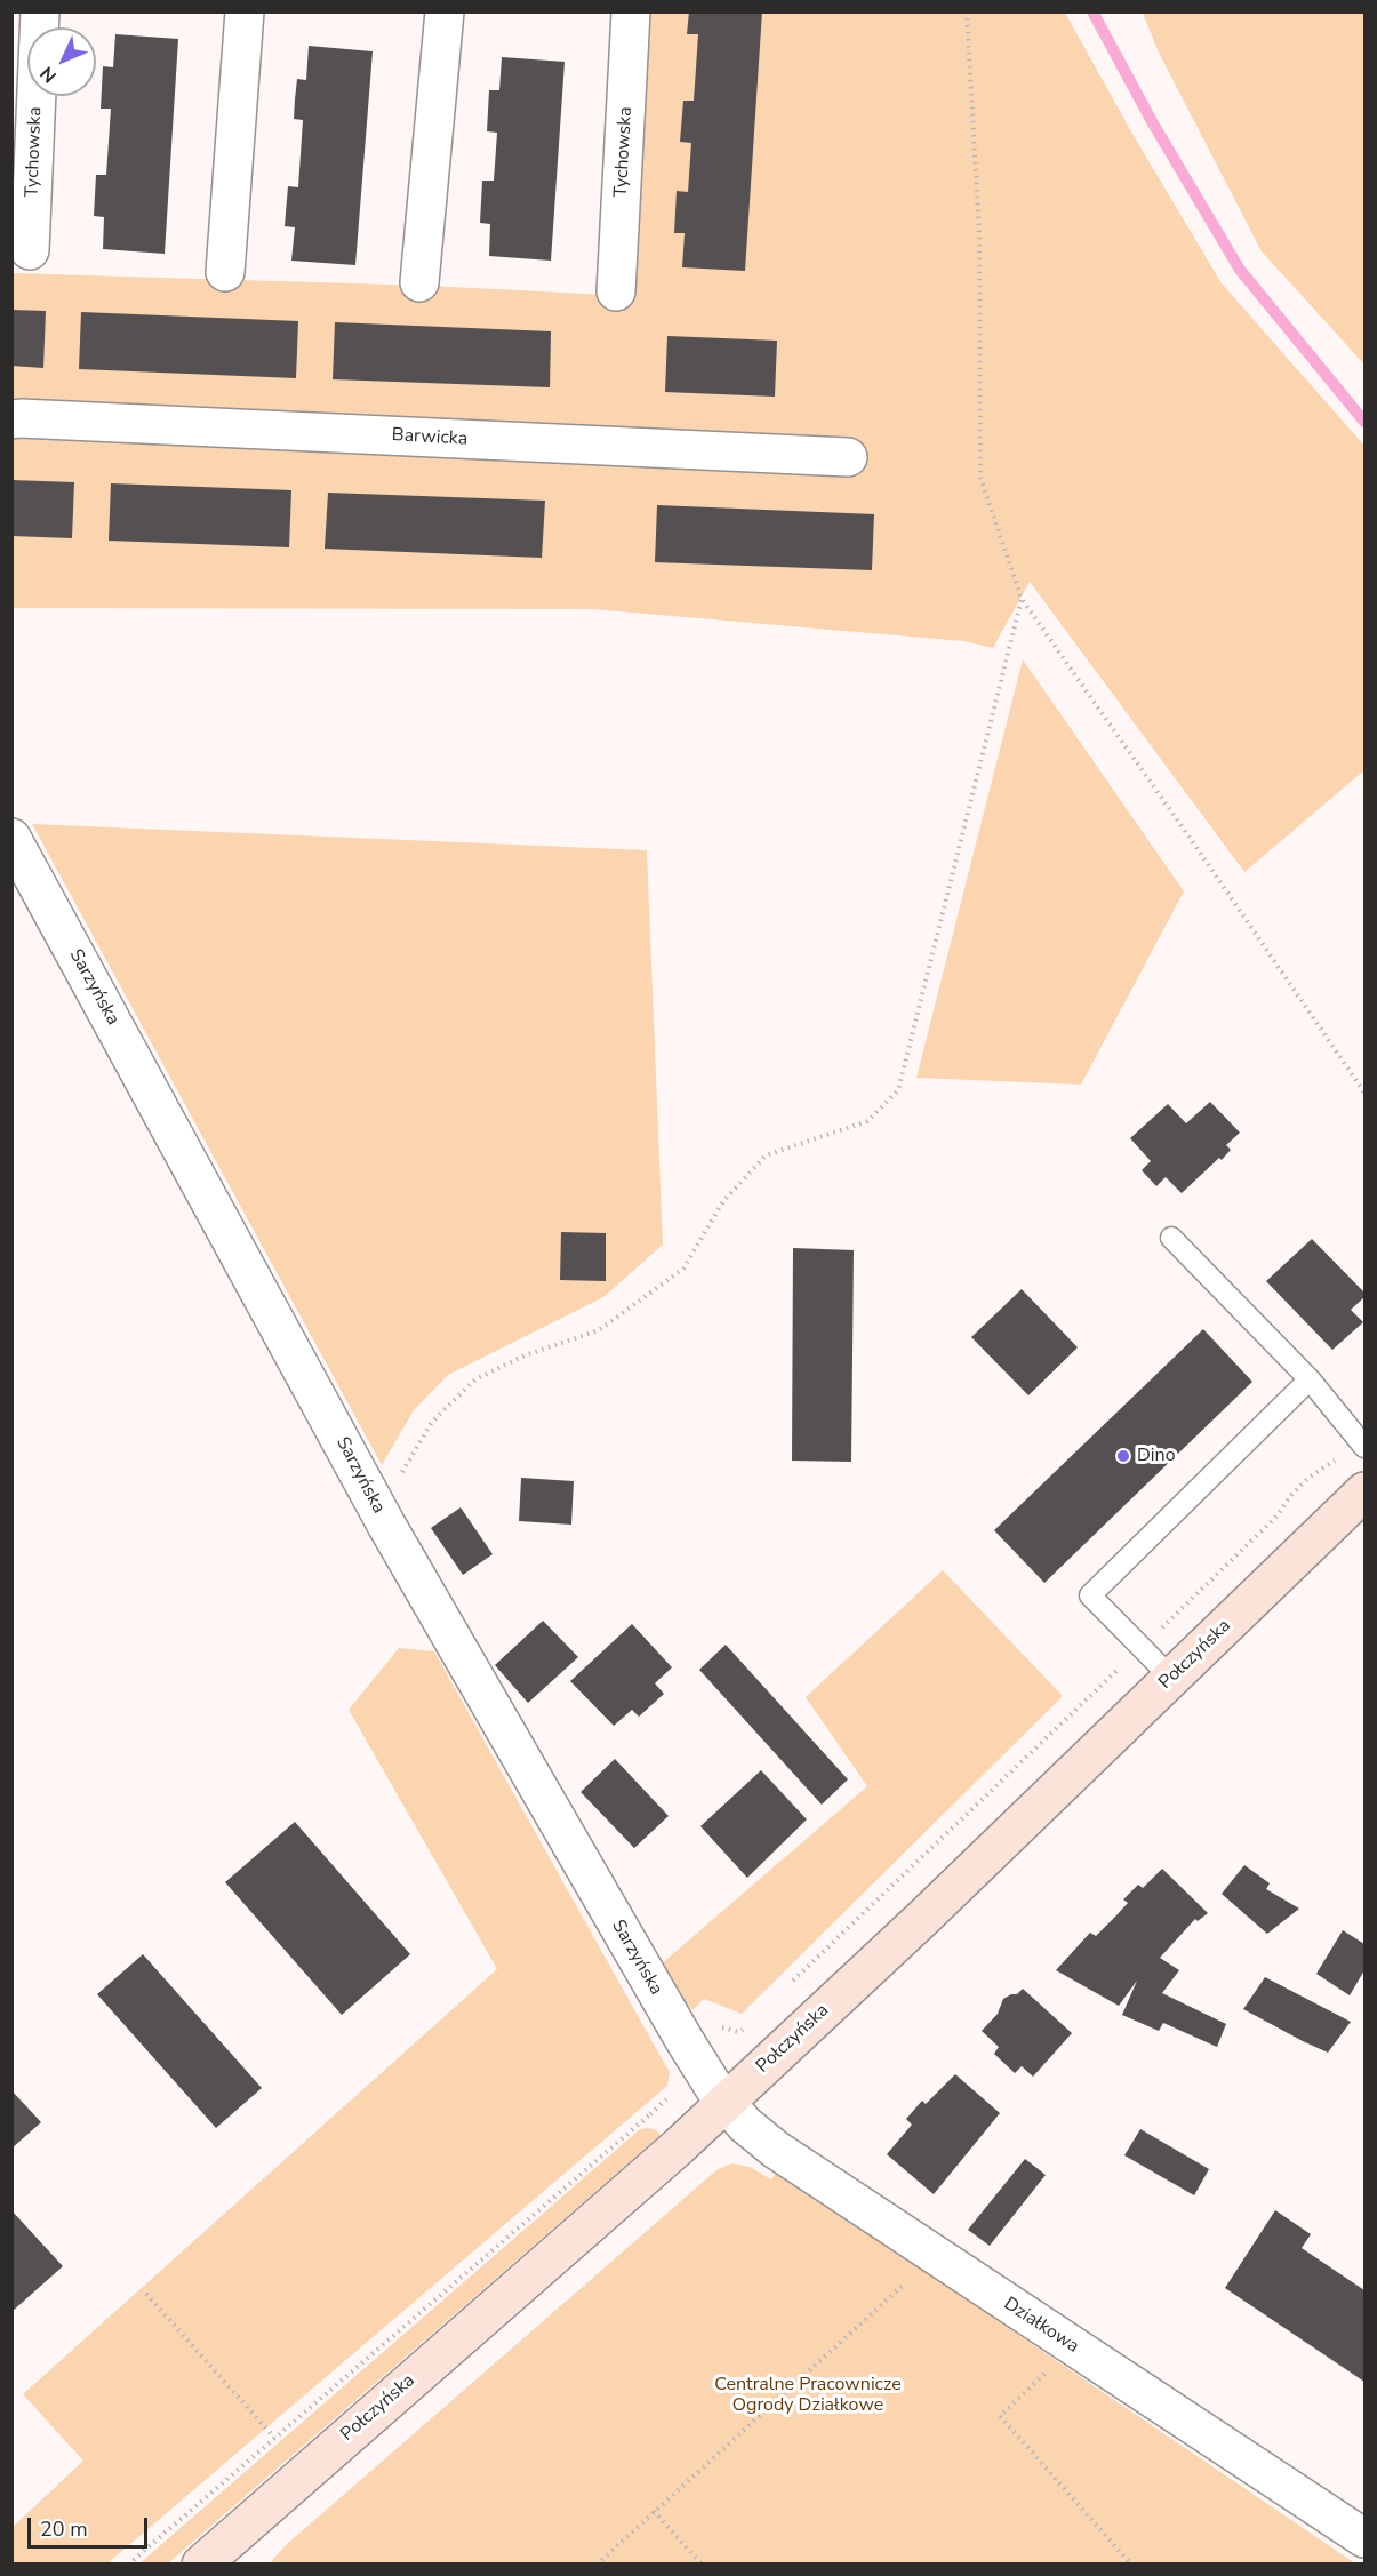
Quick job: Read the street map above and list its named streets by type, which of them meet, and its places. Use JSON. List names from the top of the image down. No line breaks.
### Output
{"streets":{"main road":["Połczyńska"],"street":["Tychowska","Barwicka","Sarzyńska","Działkowa"]},"crossings":[["Sarzyńska","Połczyńska"],["Sarzyńska","Działkowa"],["Połczyńska","Działkowa"]],"parks":["Centralne Pracownicze Ogrody Działkowe"],"places":["Dino"],"scale_bar":"20 m","north":"bottom left"}
